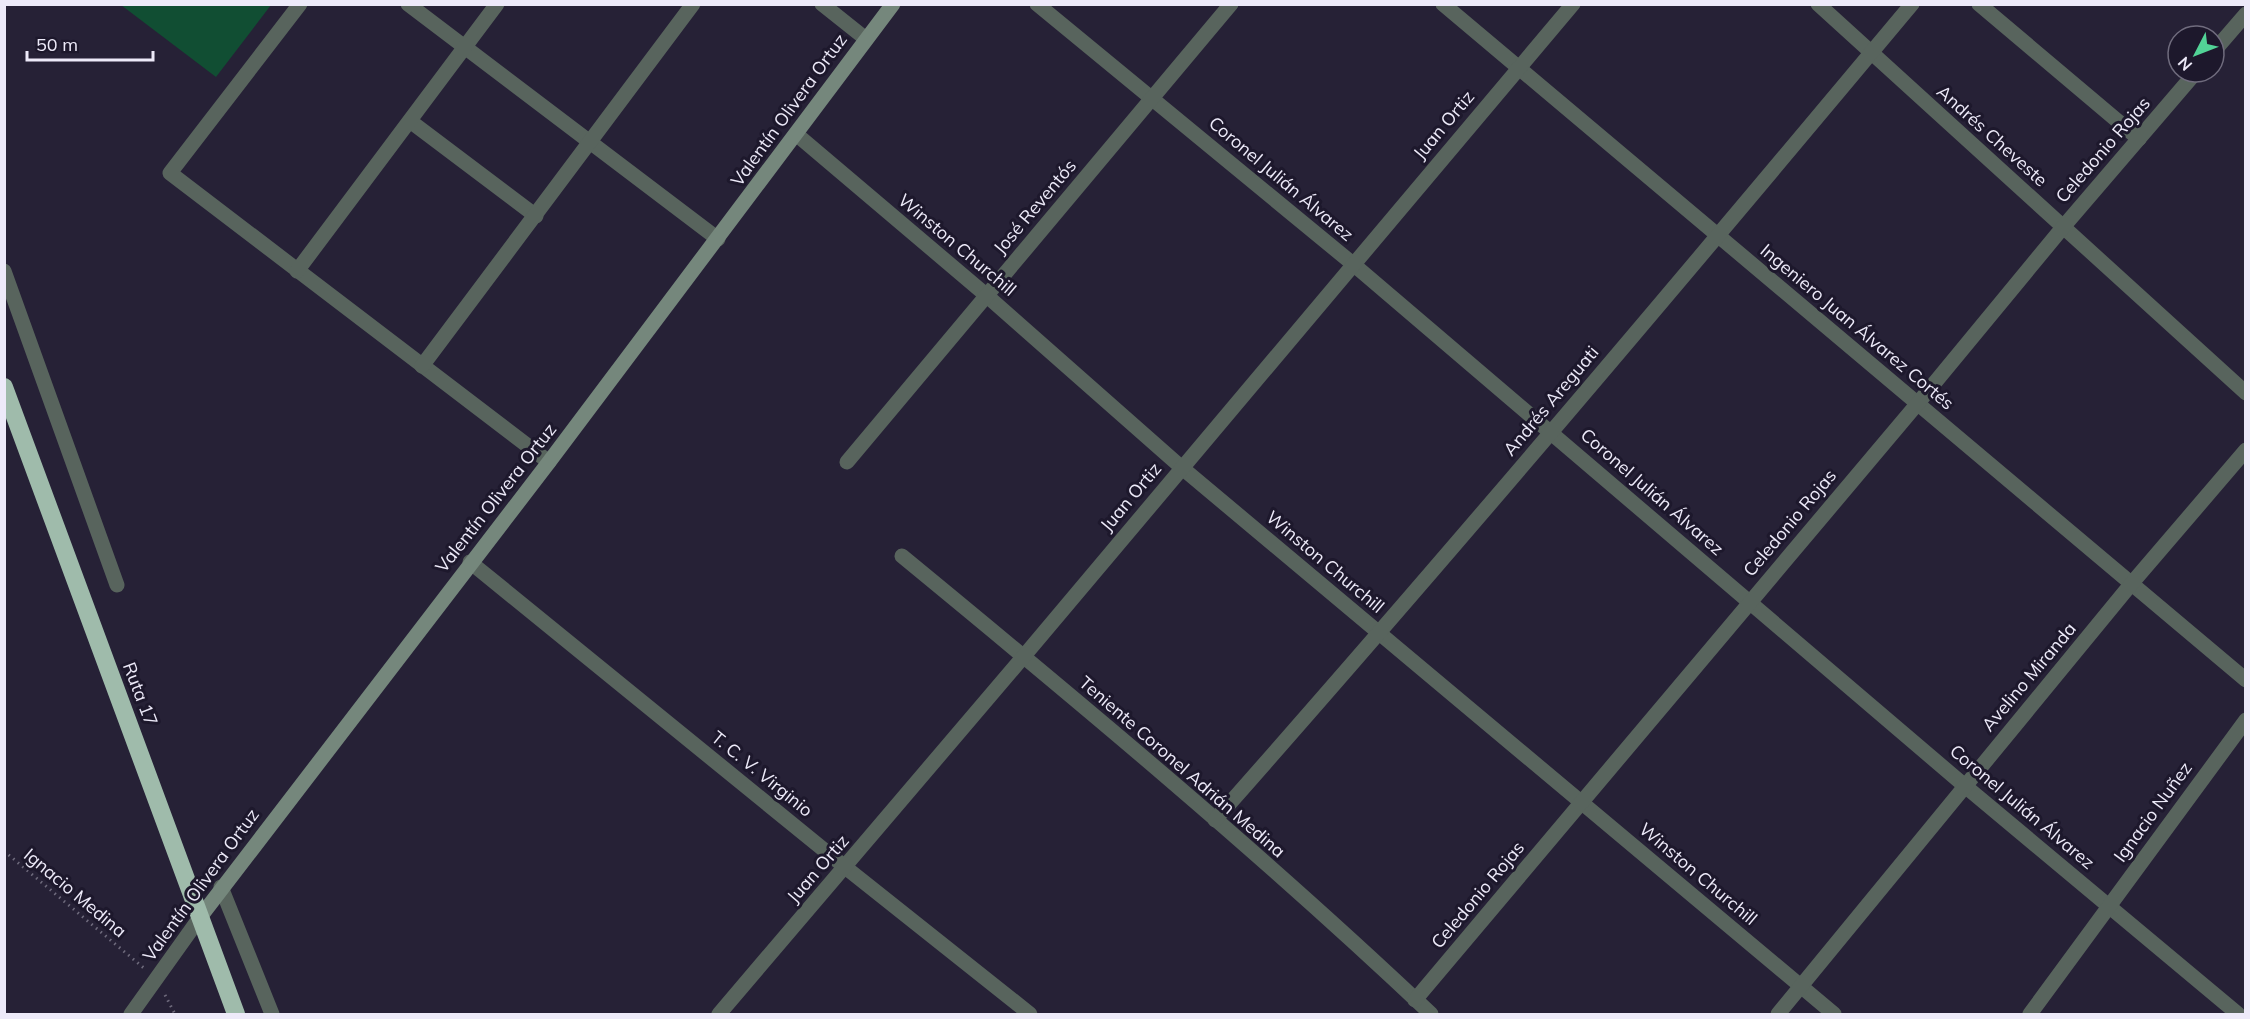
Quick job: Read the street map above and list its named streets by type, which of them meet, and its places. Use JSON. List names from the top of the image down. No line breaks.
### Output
{"streets":{"highway":["Ruta 17"],"street":["Valentín Olivera Ortuz","Juan Ortiz","Andrés Cheveste","Celedonio Rojas","Coronel Julián Álvarez","José Reventós","Winston Churchill","Ingeniero Juan Álvarez Cortés","Andrés Areguati","Avelino Miranda","Teniente Coronel Adrián Medina","T. C. V. Virginio","Ignacio Nuñez"],"path":["Ignacio Medina"]},"crossings":[["Valentín Olivera Ortuz","Winston Churchill"],["Valentín Olivera Ortuz","Ruta 17"],["Valentín Olivera Ortuz","T. C. V. Virginio"],["Valentín Olivera Ortuz","Ignacio Medina"],["Juan Ortiz","Coronel Julián Álvarez"],["Juan Ortiz","Winston Churchill"],["Juan Ortiz","Ingeniero Juan Álvarez Cortés"],["Juan Ortiz","Teniente Coronel Adrián Medina"],["Juan Ortiz","T. C. V. Virginio"],["Andrés Cheveste","Celedonio Rojas"],["Andrés Cheveste","Andrés Areguati"],["Celedonio Rojas","Coronel Julián Álvarez"],["Celedonio Rojas","Winston Churchill"],["Celedonio Rojas","Ingeniero Juan Álvarez Cortés"],["Celedonio Rojas","Teniente Coronel Adrián Medina"],["Coronel Julián Álvarez","José Reventós"],["Coronel Julián Álvarez","Andrés Areguati"],["Coronel Julián Álvarez","Avelino Miranda"],["Coronel Julián Álvarez","Ignacio Nuñez"],["José Reventós","Winston Churchill"],["Winston Churchill","Andrés Areguati"],["Winston Churchill","Avelino Miranda"],["Ingeniero Juan Álvarez Cortés","Andrés Areguati"],["Ingeniero Juan Álvarez Cortés","Avelino Miranda"],["Andrés Areguati","Teniente Coronel Adrián Medina"]],"scale_bar":"50 m","north":"bottom left"}
